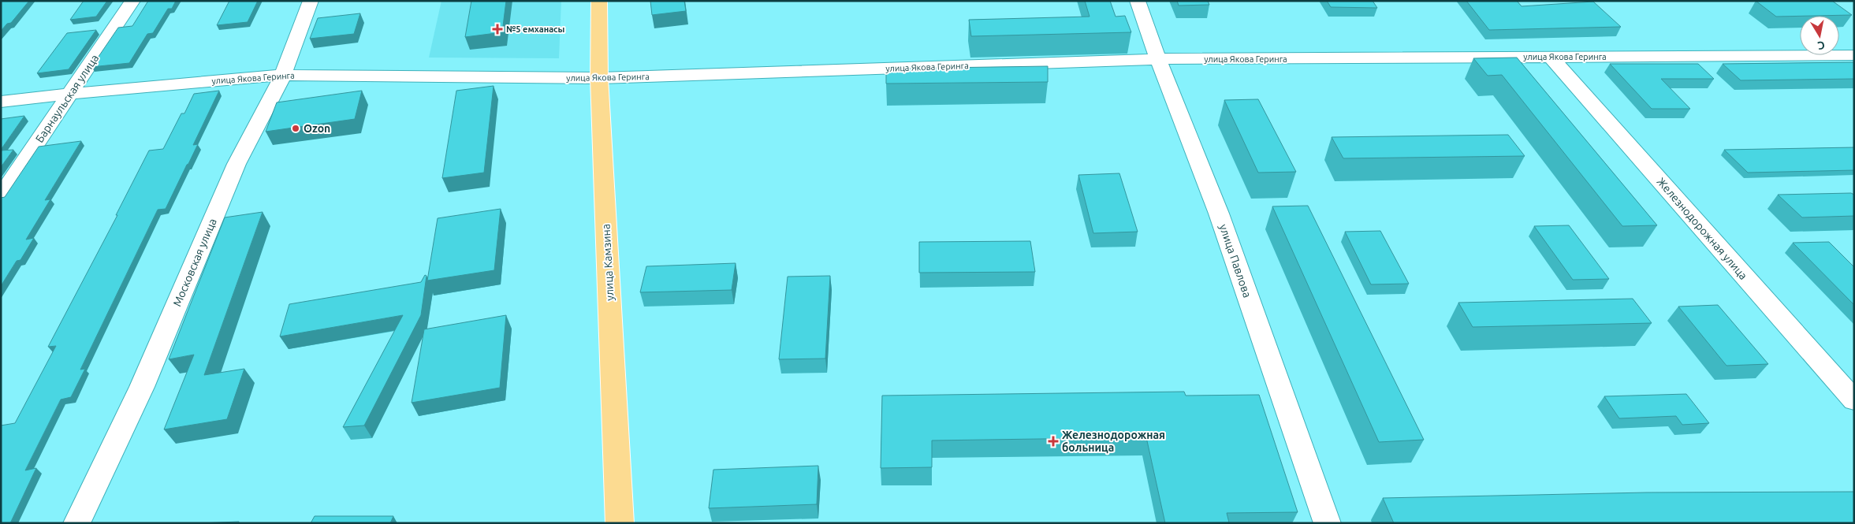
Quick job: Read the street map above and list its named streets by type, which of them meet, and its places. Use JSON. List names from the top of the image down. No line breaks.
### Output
{"streets":{"main road":["улица Камзина"],"street":["улица Якова Геринга","Барнаульская улица","Железнодорожная улица","улица Павлова","Московская улица"]},"crossings":[["улица Якова Геринга","Барнаульская улица"],["улица Якова Геринга","Железнодорожная улица"],["улица Якова Геринга","улица Павлова"],["улица Якова Геринга","Московская улица"],["улица Якова Геринга","улица Камзина"]],"places":{"health":["№5 емханасы","Железнодорожная больница"],"other":["Ozon"]},"north":"bottom"}
